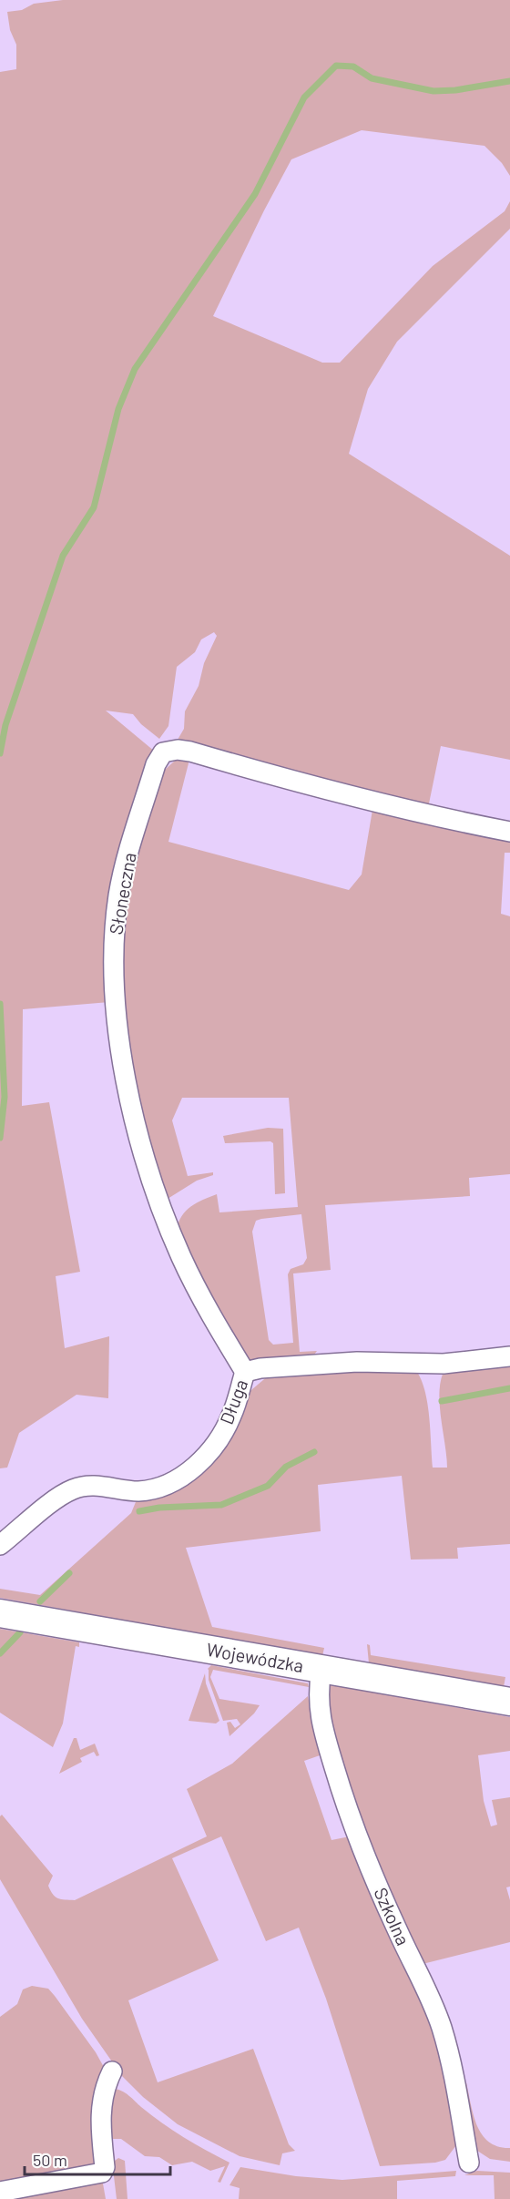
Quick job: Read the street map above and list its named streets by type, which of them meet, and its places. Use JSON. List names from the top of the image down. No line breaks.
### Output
{"streets":{"main road":["Wojewódzka"],"street":["Słoneczna","Długa","Szkolna"]},"crossings":[["Słoneczna","Długa"],["Wojewódzka","Szkolna"]],"scale_bar":"50 m"}
